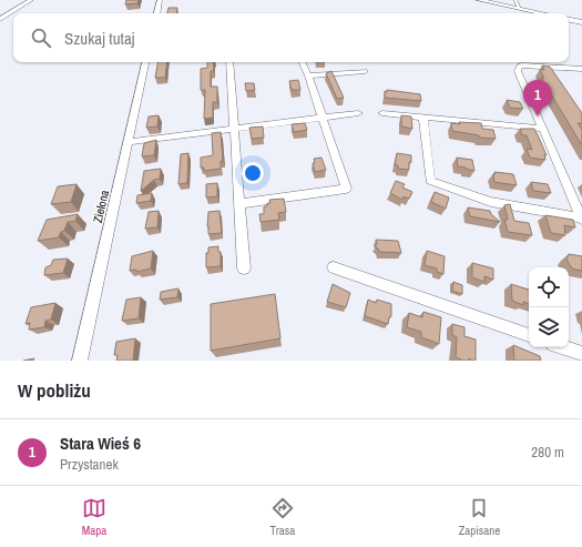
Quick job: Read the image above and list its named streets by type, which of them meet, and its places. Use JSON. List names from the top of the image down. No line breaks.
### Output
{"streets":{"street":["Zielona"]},"page":{"search":"Szukaj tutaj","pins":"1","heading":"W pobliżu","list":[{"mark":"1","name":"Stara Wieś 6","note":"Przystanek","value":"280 m"}],"nav":["Mapa","Trasa","Zapisane"]}}
